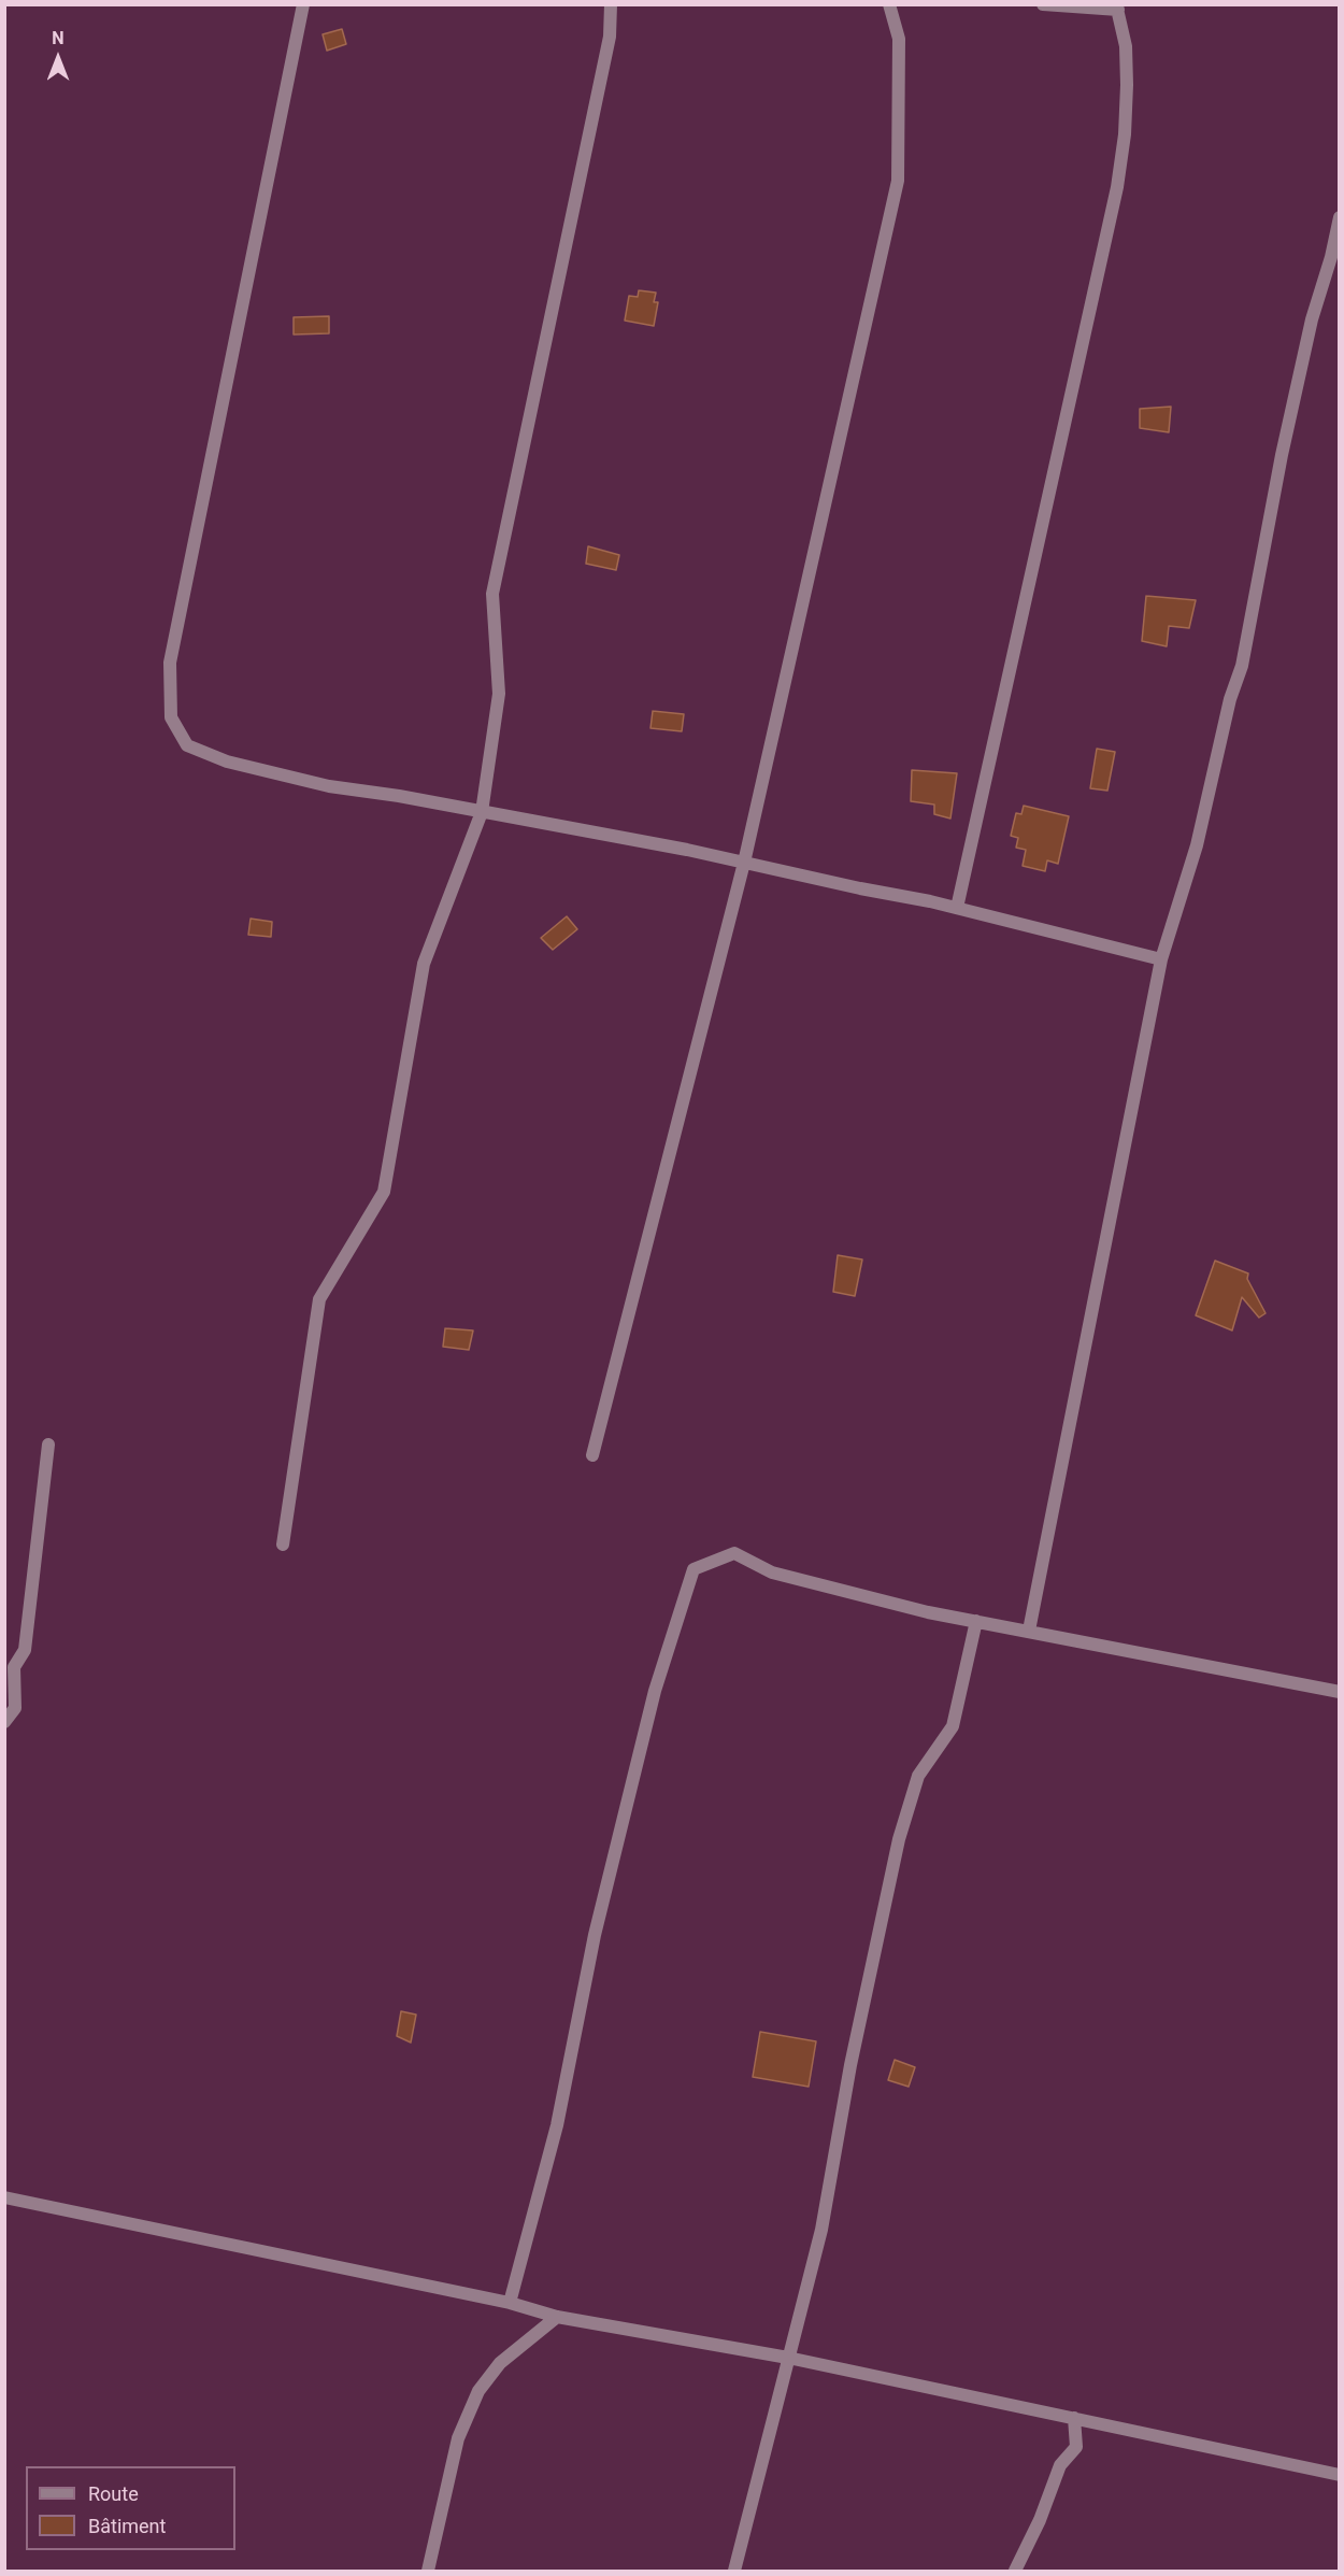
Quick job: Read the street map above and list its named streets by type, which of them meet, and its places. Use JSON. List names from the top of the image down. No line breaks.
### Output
{"legend":["Route","Bâtiment"],"north":"top"}
